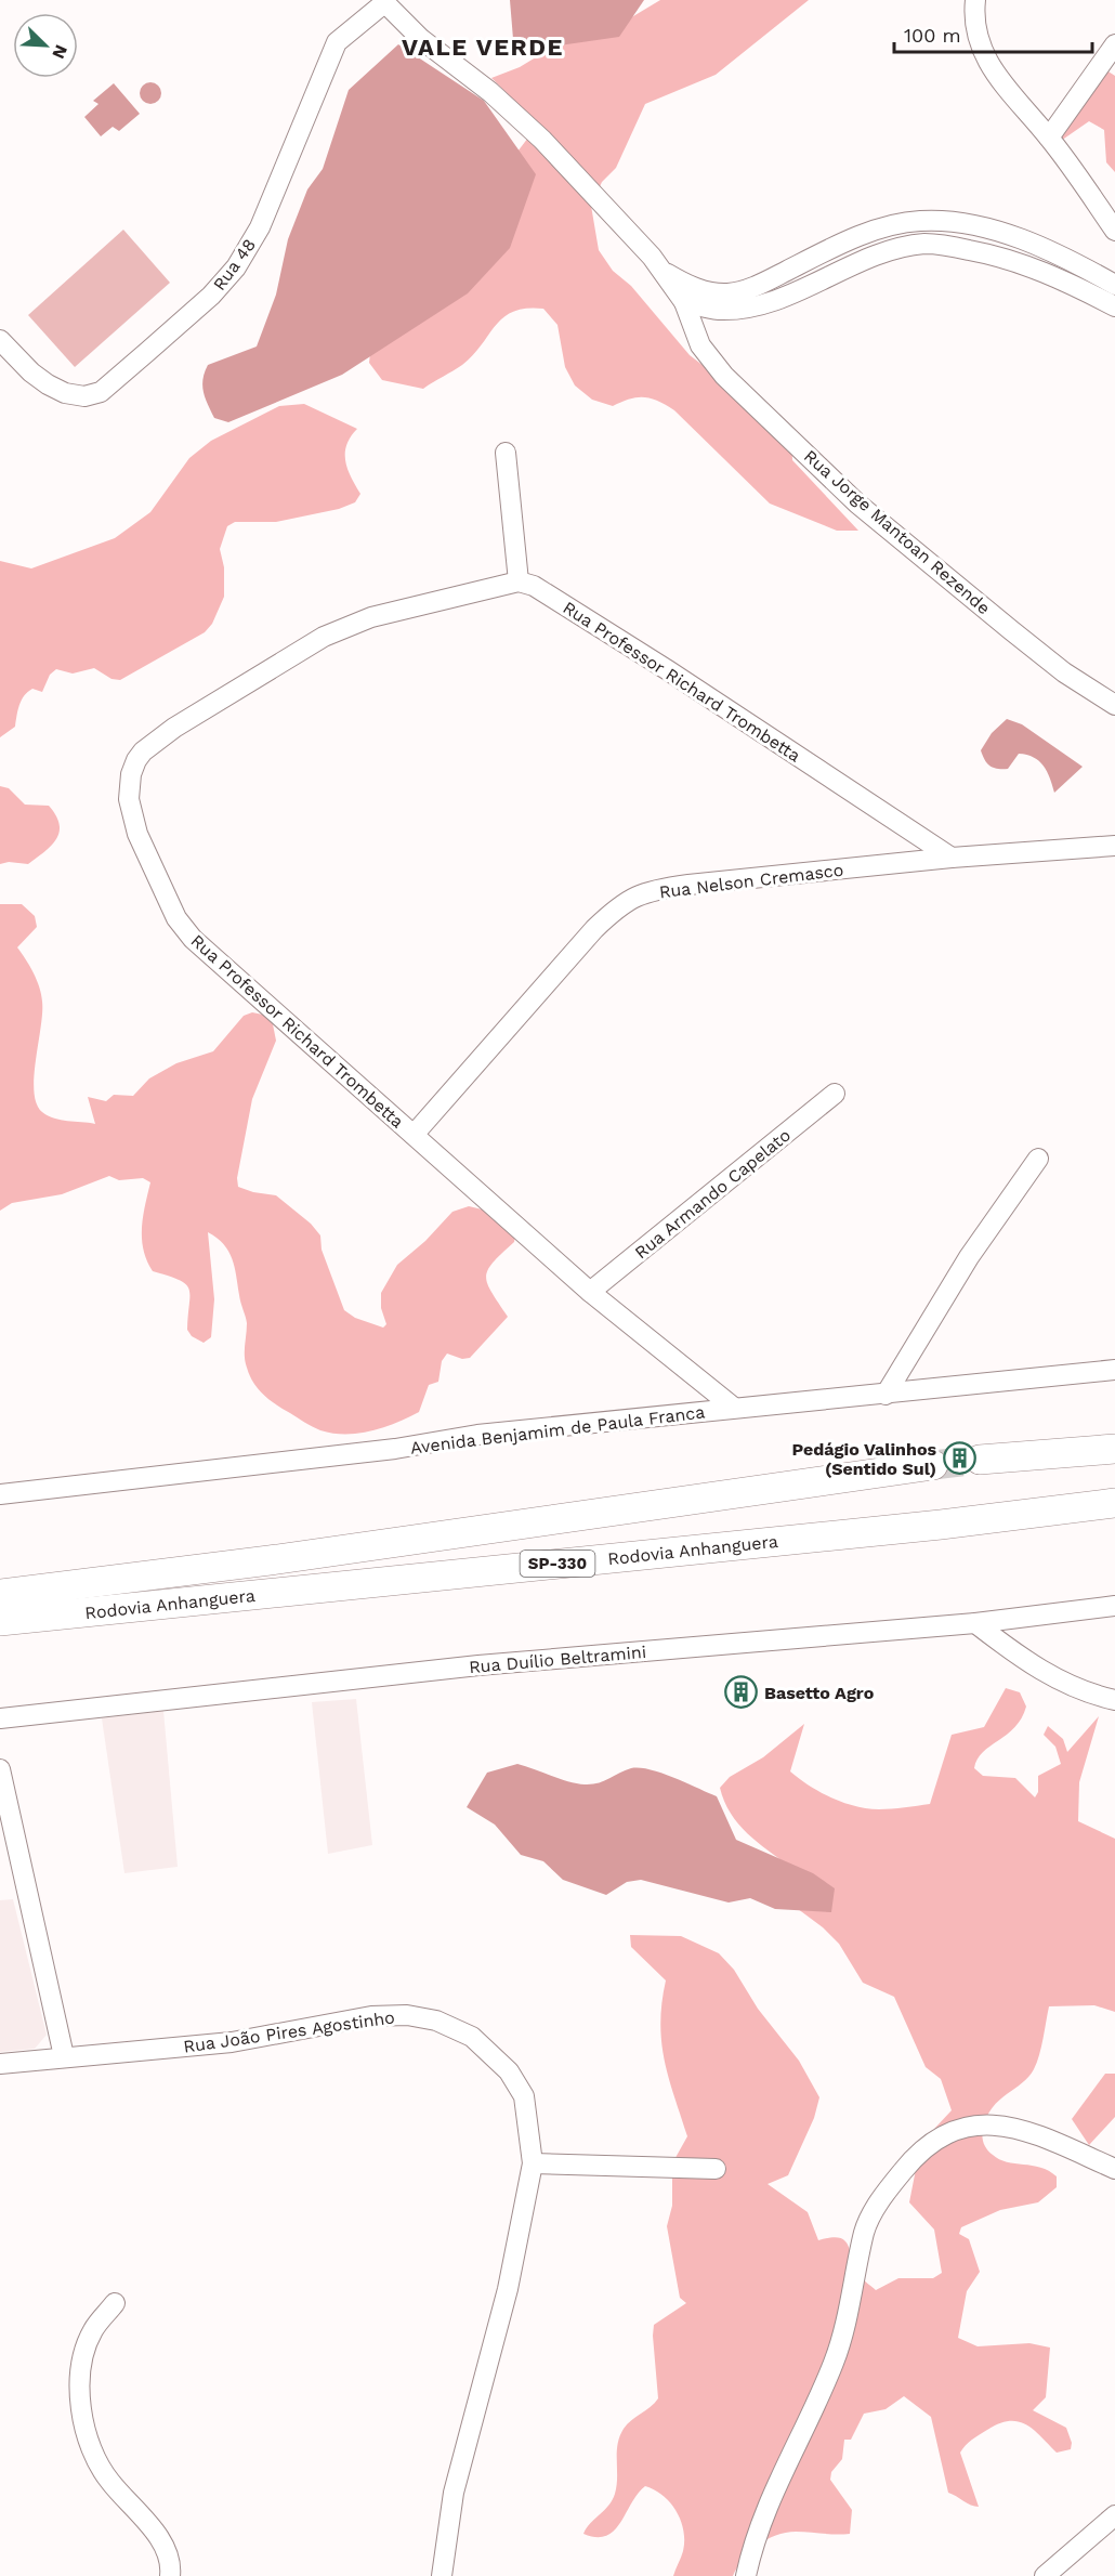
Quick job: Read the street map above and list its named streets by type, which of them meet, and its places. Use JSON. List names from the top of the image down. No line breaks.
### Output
{"streets":{"highway":["Rodovia Anhanguera","SP-330"],"street":["Rua 48","Rua Jorge Mantoan Rezende","Rua Professor Richard Trombetta","Rua Nelson Cremasco","Rua Armando Capelato","Avenida Benjamim de Paula Franca","Rua Duílio Beltramini","Rua João Pires Agostinho"]},"crossings":[["Rua Professor Richard Trombetta","Rua Nelson Cremasco"],["Rua Professor Richard Trombetta","Rua Armando Capelato"],["Rua Professor Richard Trombetta","Avenida Benjamim de Paula Franca"]],"districts":["VALE VERDE"],"places":{"building":["Pedágio Valinhos (Sentido Sul)","Basetto Agro"]},"scale_bar":"100 m","north":"bottom right"}
